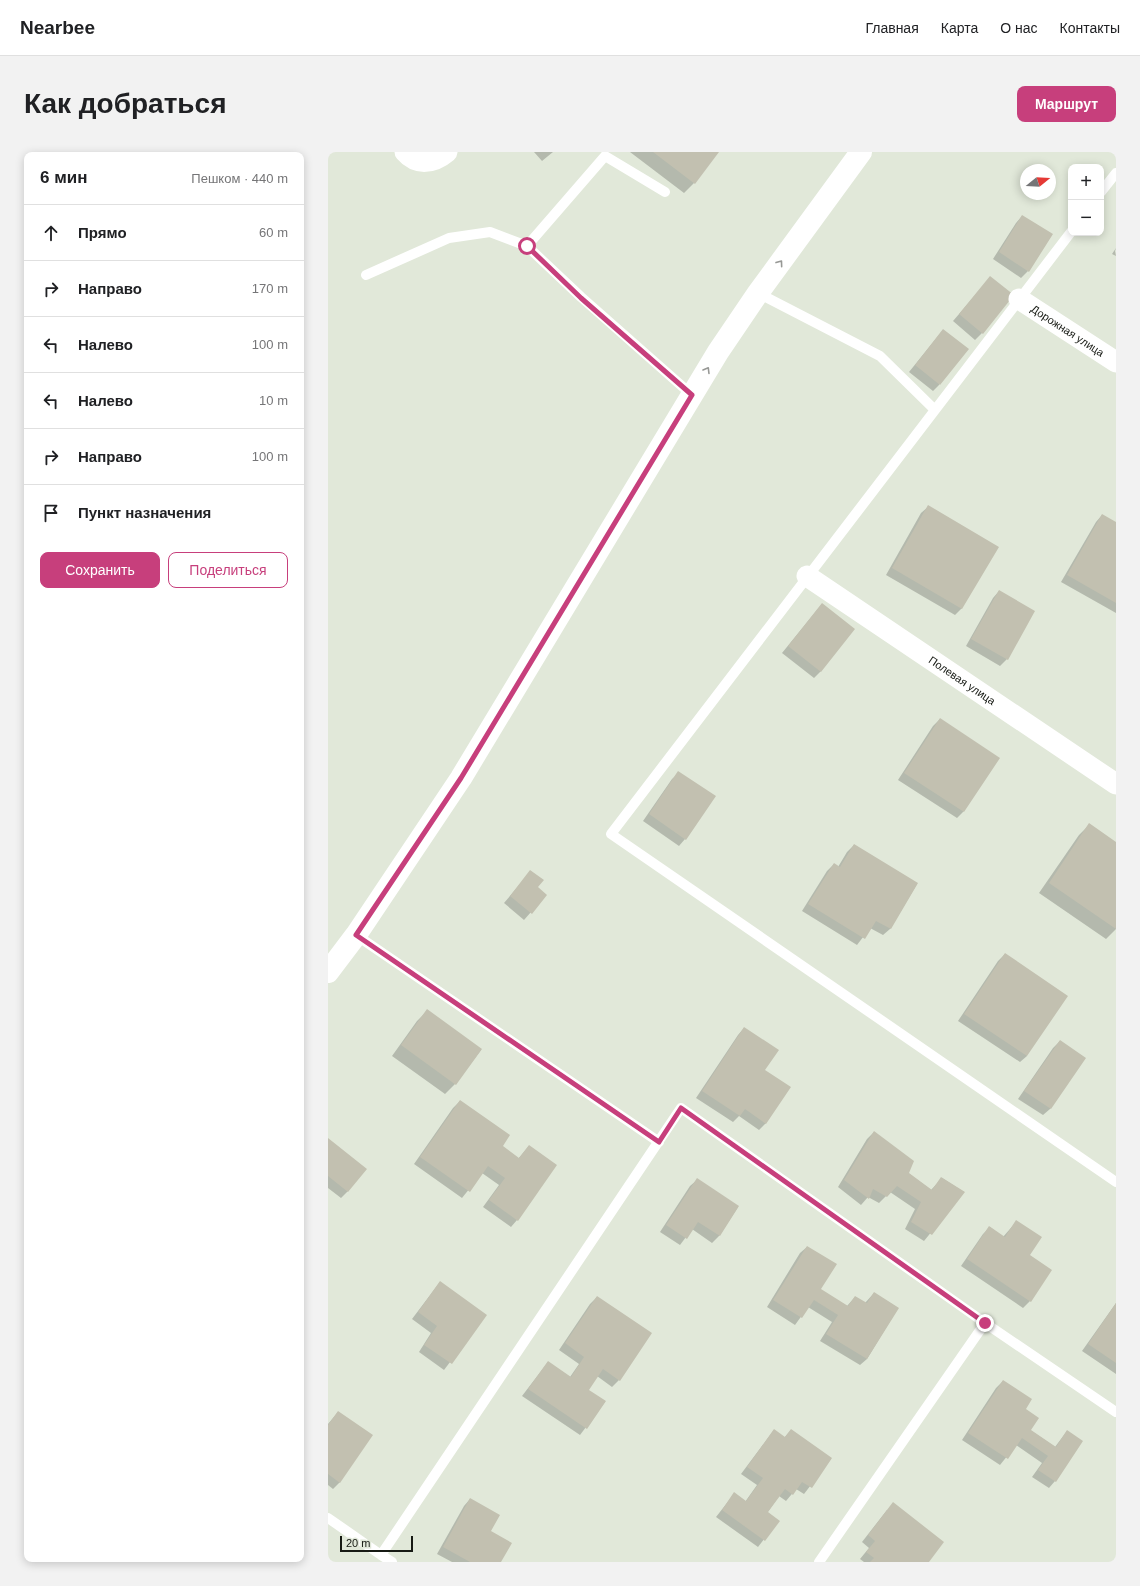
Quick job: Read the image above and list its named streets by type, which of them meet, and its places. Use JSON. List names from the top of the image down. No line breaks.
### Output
{"streets":{"street":["Дорожная улица","Полевая улица"]},"scale_bar":"20 m","north":"right","page":{"header":"Nearbee","nav":["Главная","Карта","О нас","Контакты"],"buttons":["Маршрут",["Сохранить","Поделиться"]],"title":"Как добраться","heading":["6 мин","Пешком · 440 m"],"map_buttons":["+","−"],"list":[["Прямо","60 m"],["Направо","170 m"],["Налево","100 m"],["Налево","10 m"],["Направо","100 m"],"Пункт назначения"],"scale":"20 m"}}
